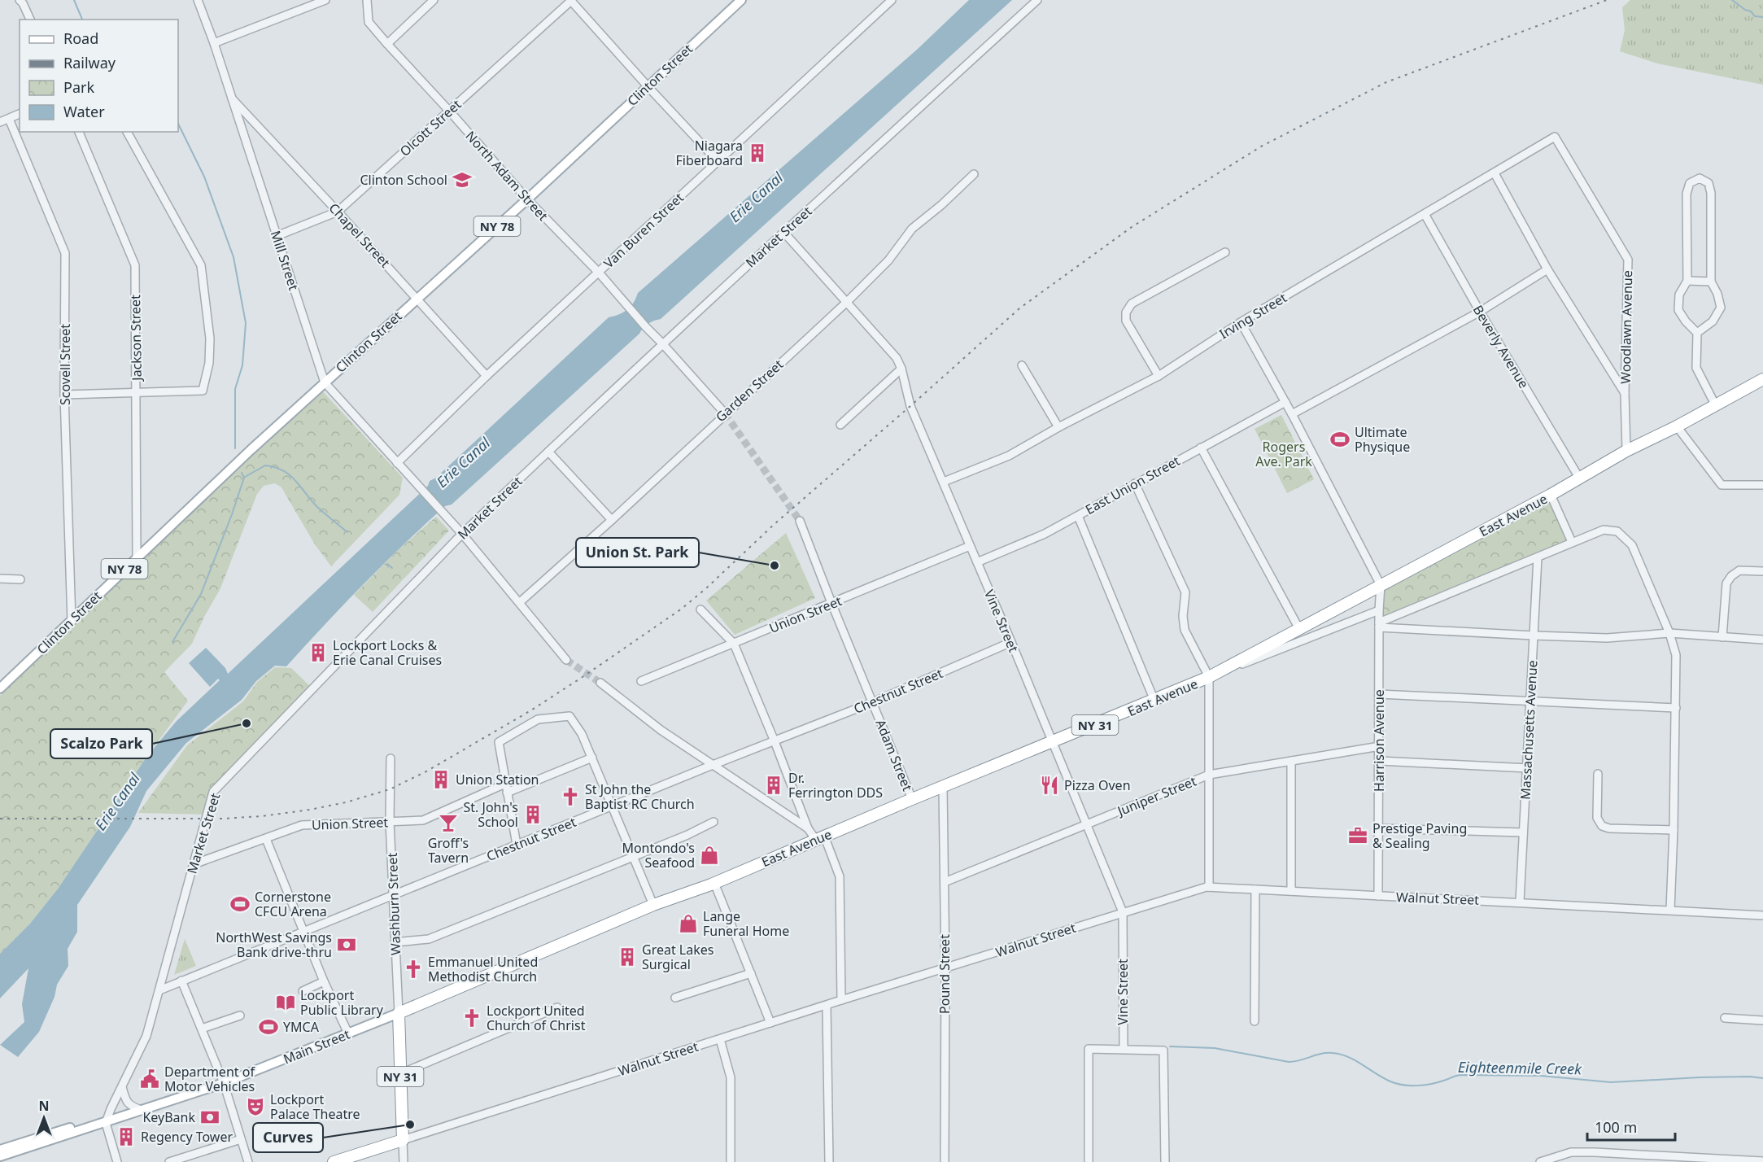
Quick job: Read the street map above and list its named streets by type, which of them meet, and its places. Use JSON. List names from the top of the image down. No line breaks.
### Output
{"streets":{"highway":["East Avenue","NY 31","Walnut Street","Washburn Street"],"main road":["Clinton Street","NY 78","Main Street"],"street":["Olcott Street","North Adam Street","Van Buren Street","Chapel Street","Market Street","Mill Street","Irving Street","Woodlawn Avenue","Jackson Street","Beverly Avenue","Scovell Street","Garden Street","East Union Street","Union Street","Vine Street","Chestnut Street","Massachusetts Avenue","Harrison Avenue","Adam Street","Juniper Street","Pound Street"]},"crossings":[["Clinton Street","North Adam Street"],["Clinton Street","Chapel Street"],["Clinton Street","Mill Street"],["Clinton Street","Jackson Street"],["Clinton Street","Scovell Street"],["Olcott Street","North Adam Street"],["Olcott Street","Chapel Street"],["Olcott Street","Mill Street"],["North Adam Street","Van Buren Street"],["North Adam Street","Market Street"],["Van Buren Street","Chapel Street"],["Van Buren Street","Mill Street"],["Chapel Street","Mill Street"],["Market Street","Mill Street"],["Market Street","Union Street"],["Market Street","Vine Street"],["Market Street","Chestnut Street"],["Market Street","Main Street"],["Mill Street","Garden Street"],["Irving Street","Woodlawn Avenue"],["Irving Street","Beverly Avenue"],["Irving Street","Vine Street"],["Woodlawn Avenue","East Avenue"],["Beverly Avenue","East Avenue"],["Garden Street","Vine Street"],["East Union Street","Vine Street"],["East Avenue","Vine Street"],["East Avenue","Harrison Avenue"],["East Avenue","Adam Street"],["East Avenue","Washburn Street"],["East Avenue","Pound Street"],["East Avenue","Main Street"],["Union Street","Vine Street"],["Union Street","Adam Street"],["Union Street","Washburn Street"],["Vine Street","Chestnut Street"],["Vine Street","Juniper Street"],["Vine Street","Walnut Street"],["Chestnut Street","Adam Street"],["Chestnut Street","Washburn Street"],["Massachusetts Avenue","Walnut Street"],["Harrison Avenue","Juniper Street"],["Harrison Avenue","Walnut Street"],["Juniper Street","Pound Street"],["Walnut Street","Washburn Street"],["Walnut Street","Pound Street"],["Washburn Street","Main Street"]],"water":["Erie Canal","Eighteenmile Creek"],"parks":["Rogers Ave. Park"],"places":{"building":["Niagara Fiberboard","Lockport Locks & Erie Canal Cruises","Union Station","Dr. Ferrington DDS","St. John's School","Great Lakes Surgical","Regency Tower"],"school or university":["Clinton School"],"sports":["Ultimate Physique","Cornerstone CFCU Arena","YMCA"],"other":["Union St. Park","Scalzo Park","Curves"],"restaurant":["Pizza Oven"],"church":["St John the Baptist RC Church","Emmanuel United Methodist Church","Lockport United Church of Christ"],"bar":["Groff's Tavern"],"office":["Prestige Paving & Sealing"],"shop":["Montondo's Seafood","Lange Funeral Home"],"bank":["NorthWest Savings Bank drive-thru","KeyBank"],"library":["Lockport Public Library"],"public building":["Department of Motor Vehicles"],"theatre":["Lockport Palace Theatre"]},"legend":["Road","Railway","Park","Water"],"scale_bar":"100 m","north":"top"}
